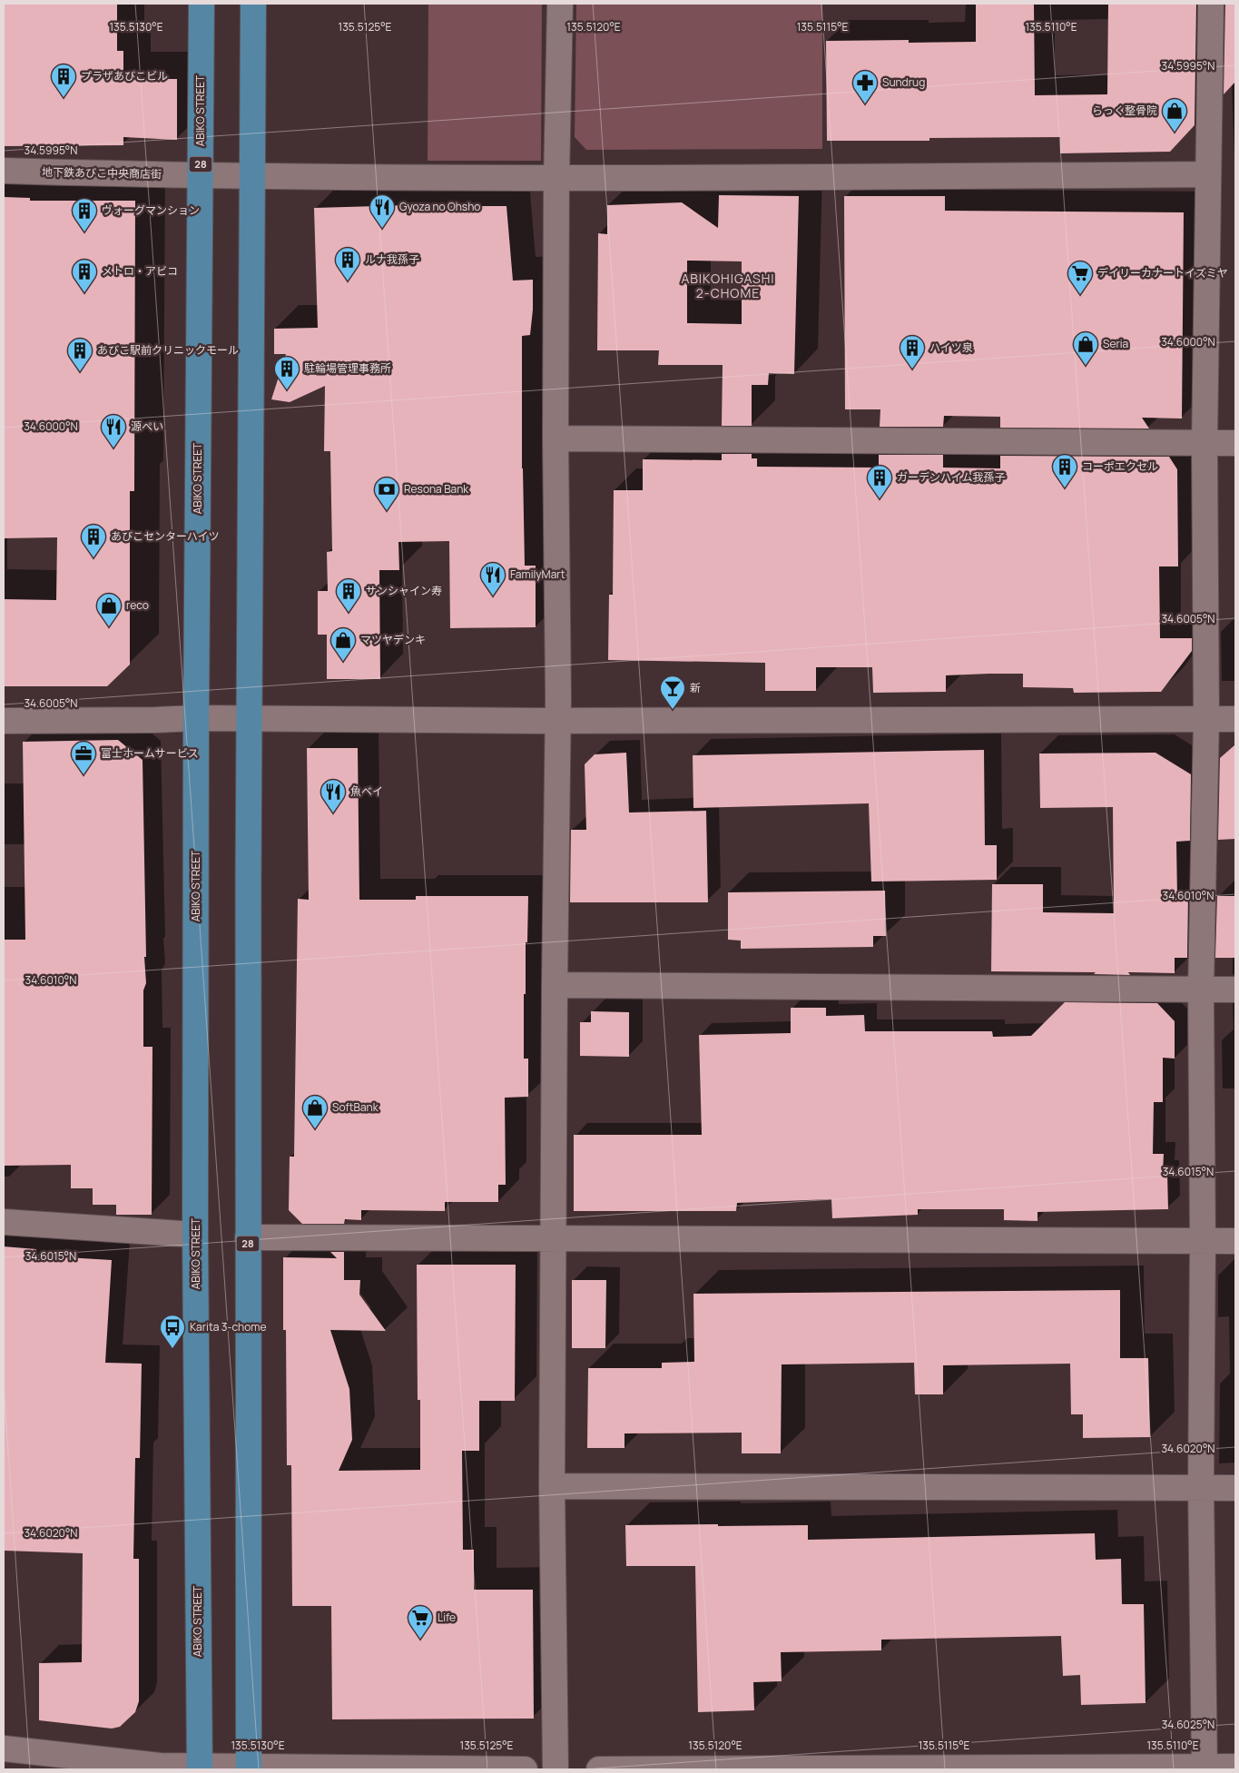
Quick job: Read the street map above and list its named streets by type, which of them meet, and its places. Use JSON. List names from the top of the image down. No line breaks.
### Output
{"streets":{"main road":["ABIKO STREET","28"],"street":["地下鉄あびこ中央商店街"]},"crossings":[["ABIKO STREET","地下鉄あびこ中央商店街"],["28","地下鉄あびこ中央商店街"]],"districts":["ABIKOHIGASHI 2-CHOME"],"places":{"building":["プラザあびこビル","ヴォーグマンション","ルナ我孫子","メトロ・アビコ","ハイツ泉","あびこ駅前クリニックモール","駐輪場管理事務所","コーポエクセル","ガーデンハイム我孫子","あびこセンターハイツ","サンシャイン寿"],"pharmacy":["Sundrug"],"shop":["らっく整骨院","Seria","reco","マツヤデンキ","SoftBank"],"restaurant":["Gyoza no Ohsho","源ぺい","FamilyMart","魚ベイ"],"supermarket":["デイリーカナートイズミヤ","Life"],"bank":["Resona Bank"],"bar":["新"],"office":["富士ホームサービス"],"bus stop":["Karita 3-chome"]},"coordinates":["135.5130°E","135.5125°E","135.5120°E","135.5115°E","135.5110°E","34.5995°N","34.6000°N","34.6005°N","34.6010°N","34.6015°N","34.6020°N","34.6025°N"]}
